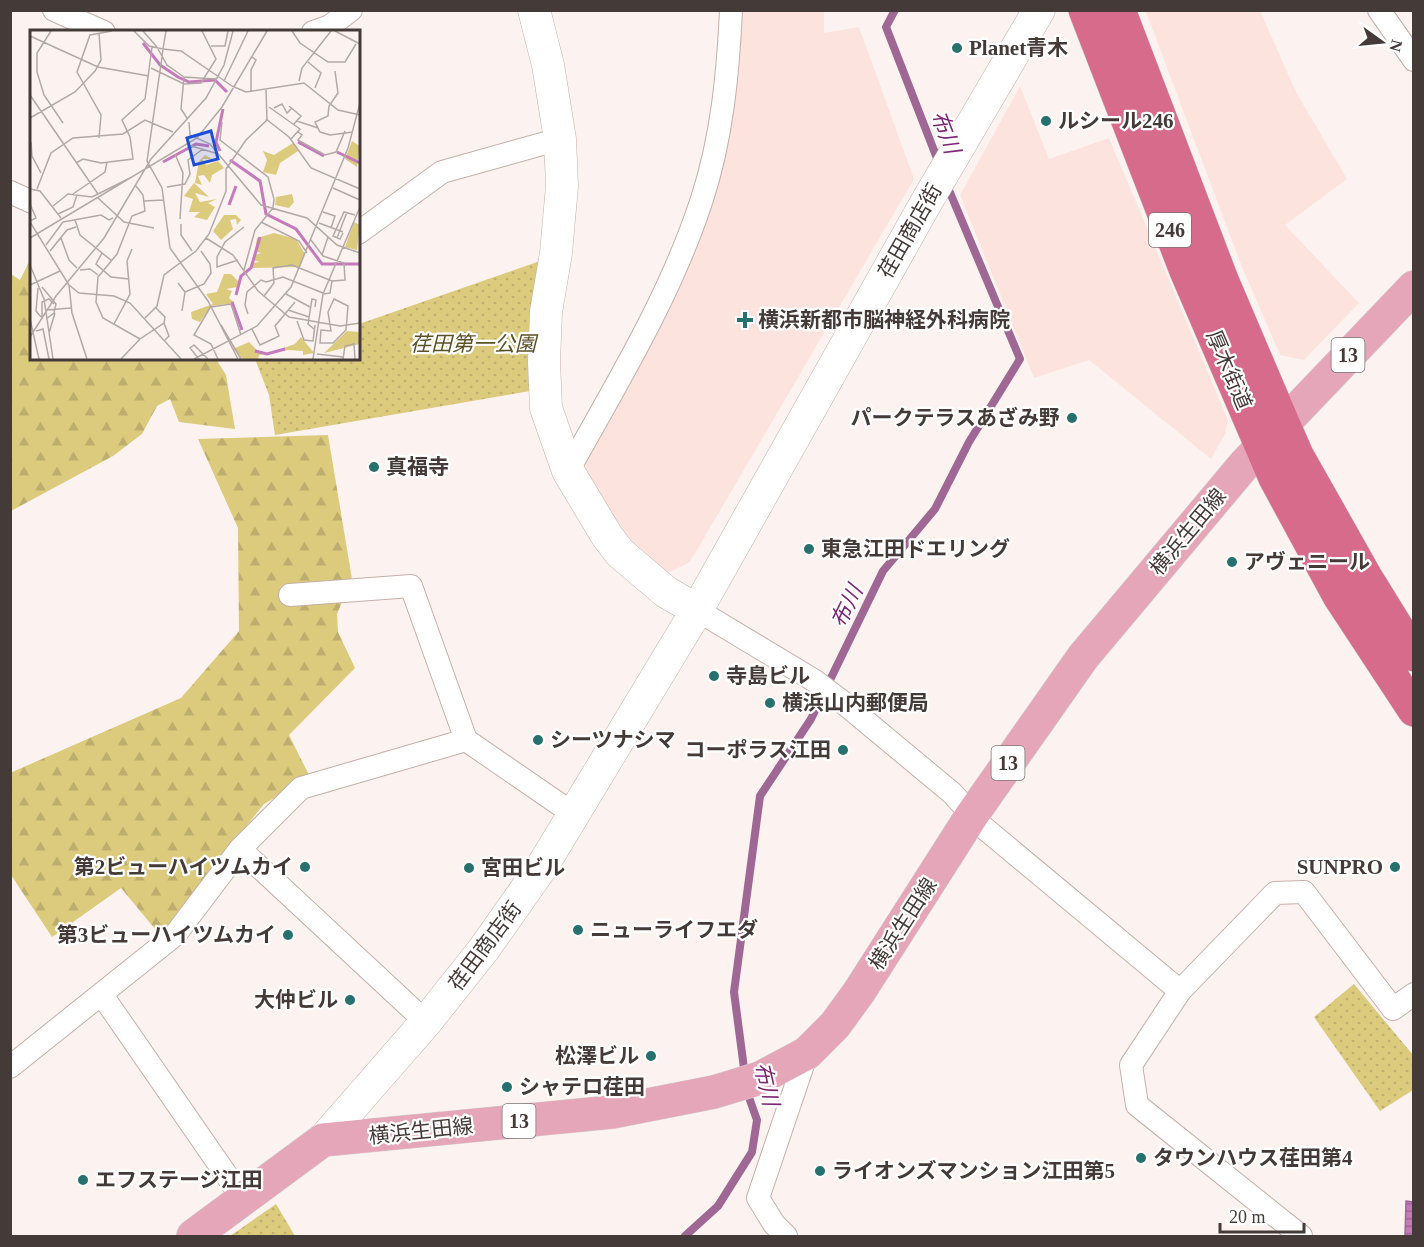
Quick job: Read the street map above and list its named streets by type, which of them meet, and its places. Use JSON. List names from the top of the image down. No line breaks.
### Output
{"streets":{"highway":["246","厚木街道"],"main road":["13","横浜生田線"],"street":["荏田商店街"]},"crossings":[["荏田商店街","横浜生田線"],["厚木街道","横浜生田線"]],"water":["布川"],"parks":["荏田第一公園"],"places":{"other":["Planet青木","ルシール246","パークテラスあざみ野","真福寺","東急江田ドエリング","アヴェニール","寺島ビル","横浜山内郵便局","シーツナシマ","コーポラス江田","第2ビューハイツムカイ","SUNPRO","宮田ビル","ニューライフエダ","第3ビューハイツムカイ","大仲ビル","松澤ビル","シャテロ荏田","タウンハウス荏田第4","ライオンズマンション江田第5","エフステージ江田"],"health":["横浜新都市脳神経外科病院"]},"scale_bar":"20 m","north":"right"}
